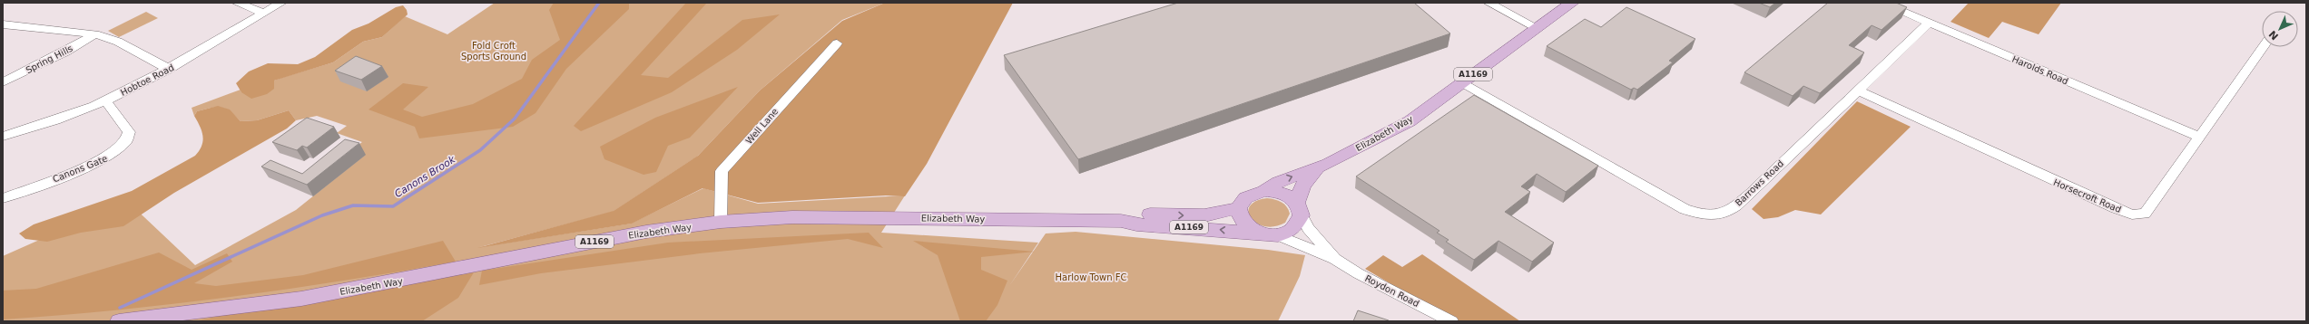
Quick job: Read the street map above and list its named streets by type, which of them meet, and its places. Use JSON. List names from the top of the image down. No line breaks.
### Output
{"streets":{"main road":["A1169","Elizabeth Way"],"street":["Spring Hills","Harolds Road","Hobtoe Road","Well Lane","Canons Gate","Barrows Road","Horsecroft Road","Roydon Road"]},"crossings":[["Spring Hills","Hobtoe Road"],["Harolds Road","Barrows Road"],["Harolds Road","Horsecroft Road"],["Hobtoe Road","Canons Gate"],["Well Lane","Elizabeth Way"],["Elizabeth Way","Barrows Road"],["Elizabeth Way","Roydon Road"],["Barrows Road","Horsecroft Road"]],"water":["Canons Brook"],"parks":["Fold Croft Sports Ground","Harlow Town FC"],"north":"bottom left"}
